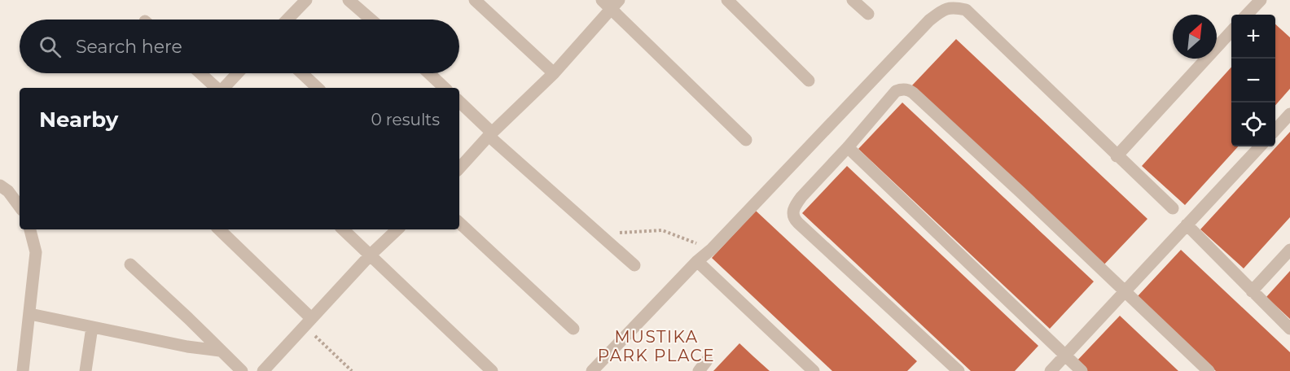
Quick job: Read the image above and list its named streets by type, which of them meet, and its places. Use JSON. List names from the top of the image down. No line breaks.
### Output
{"districts":["MUSTIKA PARK PLACE"],"north":"top right","page":{"map_buttons":["+","−"],"search":"Search here","heading":["Nearby","0 results"]}}
